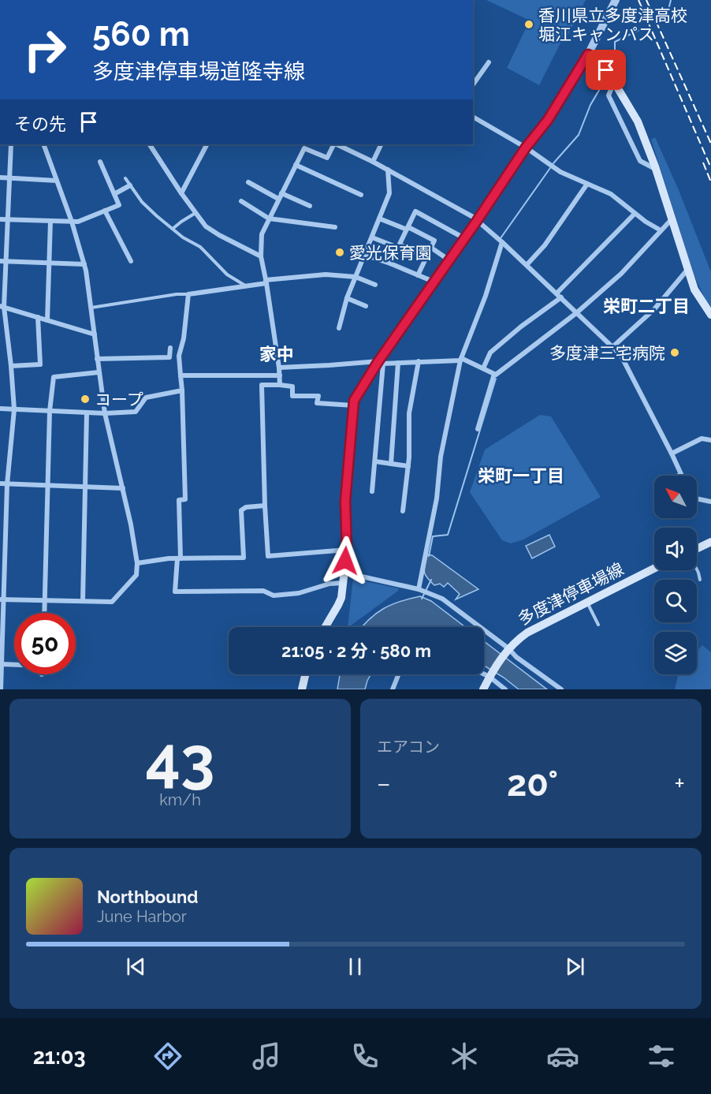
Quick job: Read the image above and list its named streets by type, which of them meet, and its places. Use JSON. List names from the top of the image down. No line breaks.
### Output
{"streets":{"main road":["多度津停車場線"]},"districts":["栄町二丁目","家中","栄町一丁目"],"places":["香川県立多度津高校 堀江キャンパス","愛光保育園","多度津三宅病院","コープ"],"north":"top left","page":{"turn":["560 m","多度津停車場道隆寺線"],"then":"その先","limit":"50","trip":"21:05 · 2 分 · 580 m","tile":[["43","km/h"],"エアコン"],"heat":["−","20°","+"],"song":["Northbound","June Harbor"],"tabs":"21:03"}}
